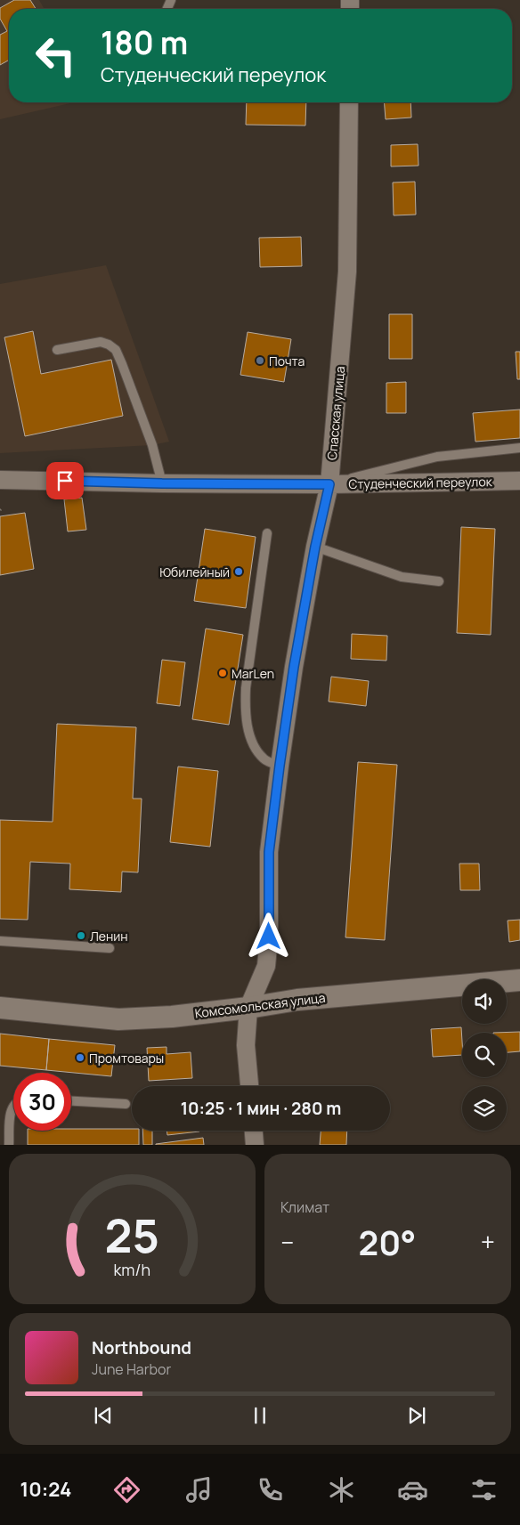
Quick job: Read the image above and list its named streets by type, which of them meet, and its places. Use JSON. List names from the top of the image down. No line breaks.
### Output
{"streets":{"street":["Спасская улица","Студенческий переулок","Комсомольская улица"]},"crossings":[["Спасская улица","Студенческий переулок"],["Спасская улица","Комсомольская улица"]],"places":["Почта","Юбилейный","MarLen","Ленин","Промтовары"],"page":{"turn":["180 m","Студенческий переулок"],"limit":"30","trip":"10:25 · 1 мин · 280 m","tile":"Климат","heat":["−","20°","+"],"song":["Northbound","June Harbor"],"tabs":"10:24","gauge":["25","km/h"]}}
